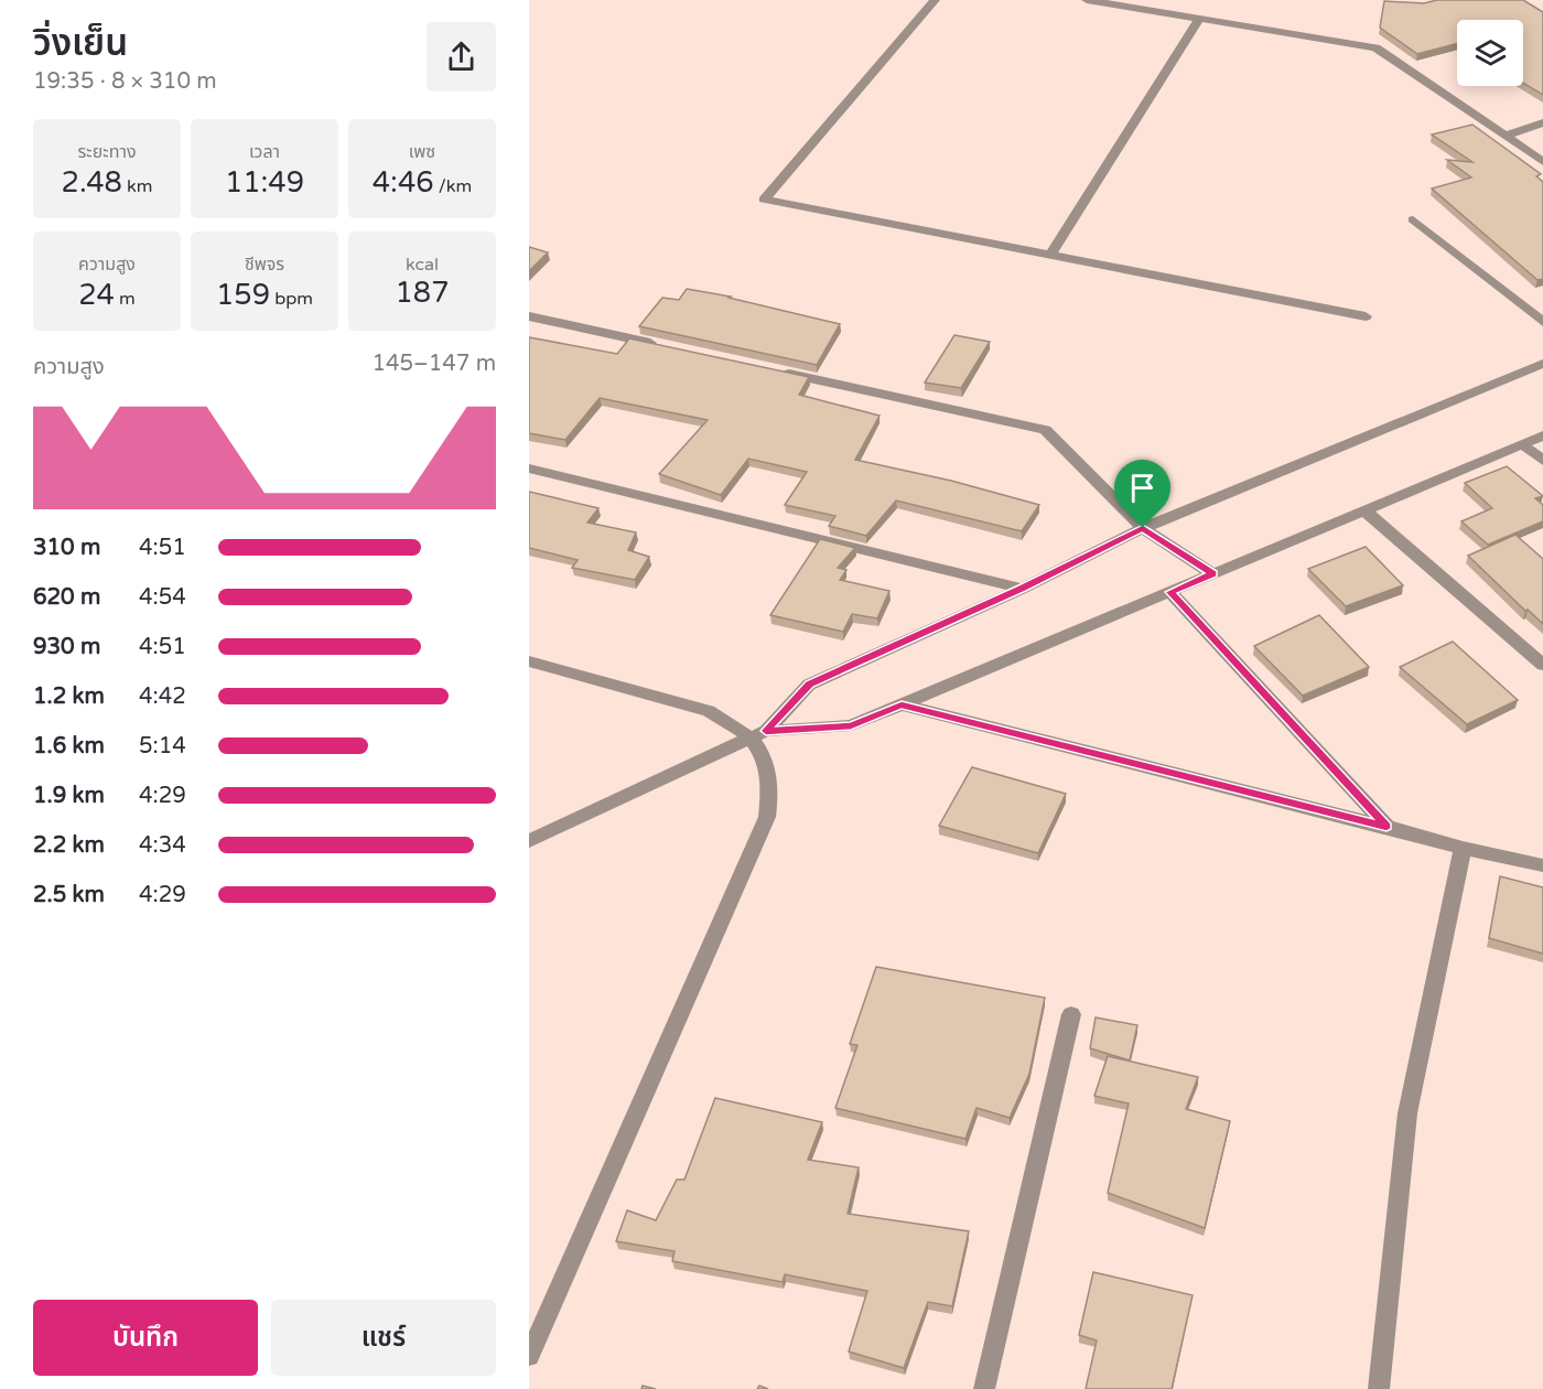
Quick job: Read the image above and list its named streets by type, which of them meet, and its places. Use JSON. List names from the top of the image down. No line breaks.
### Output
{"page":{"heading":["วิ่งเย็น","19:35 · 8 × 310 m"],"stats":[["ระยะทาง","2.48 km"],["เวลา","11:49"],["เพซ","4:46 /km"],["ความสูง","24 m"],["ชีพจร","159 bpm"],["kcal","187"]],"chart":["ความสูง","145–147 m"],"list":[{"name":"310 m","note":"4:51"},{"name":"620 m","note":"4:54"},{"name":"930 m","note":"4:51"},{"name":"1.2 km","note":"4:42"},{"name":"1.6 km","note":"5:14"},{"name":"1.9 km","note":"4:29"},{"name":"2.2 km","note":"4:34"},{"name":"2.5 km","note":"4:29"}],"buttons":["บันทึก","แชร์"]}}
